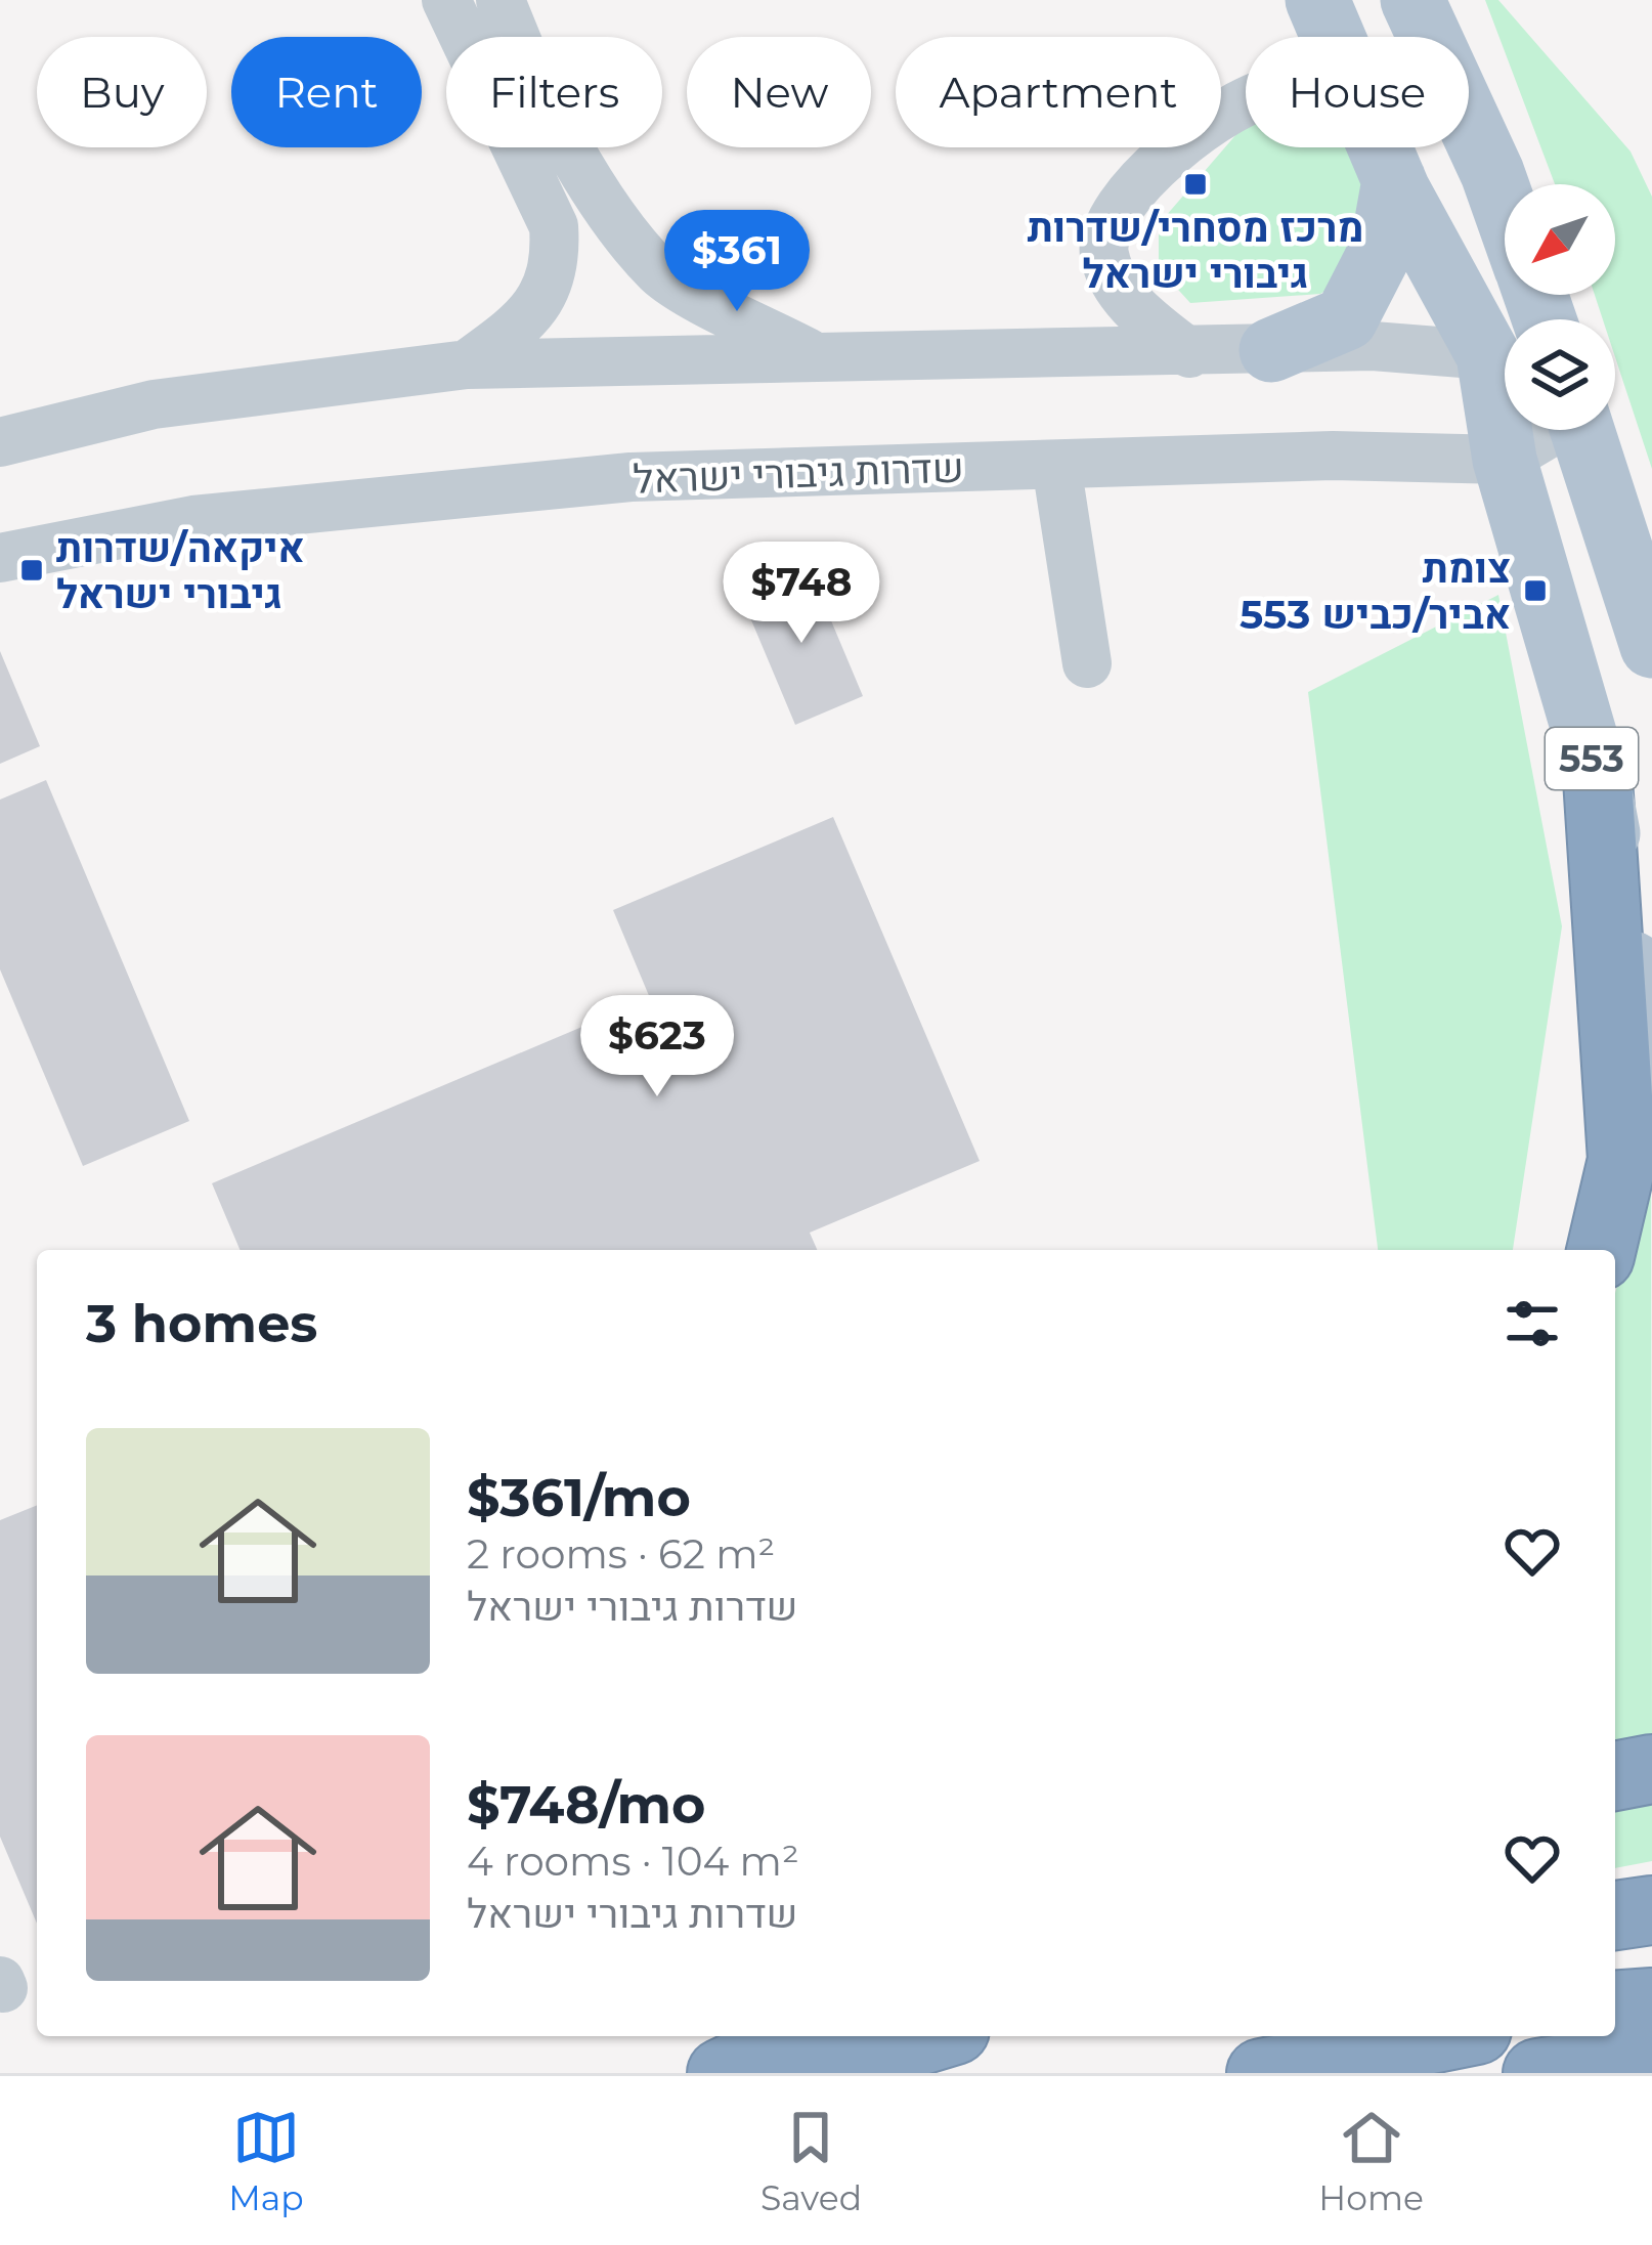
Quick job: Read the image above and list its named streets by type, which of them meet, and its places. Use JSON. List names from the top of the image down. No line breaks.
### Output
{"streets":{"main road":["553"],"street":["שדרות גיבורי ישראל"]},"crossings":[["שדרות גיבורי ישראל","553"]],"places":{"transit":["מרכז מסחרי/שדרות גיבורי ישראל","איקאה/שדרות גיבורי ישראל","צומת אביר/כביש 553"]},"north":"bottom left","page":{"chip":["Buy","Rent","Filters","New","Apartment","House"],"price":["$361","$748","$623"],"heading":"3 homes","list":[{"name":"$361/mo","note":"2 rooms · 62 m² · שדרות גיבורי ישראל"},{"name":"$748/mo","note":"4 rooms · 104 m² · שדרות גיבורי ישראל"}],"tabs":["Map","Saved","Home"]}}
